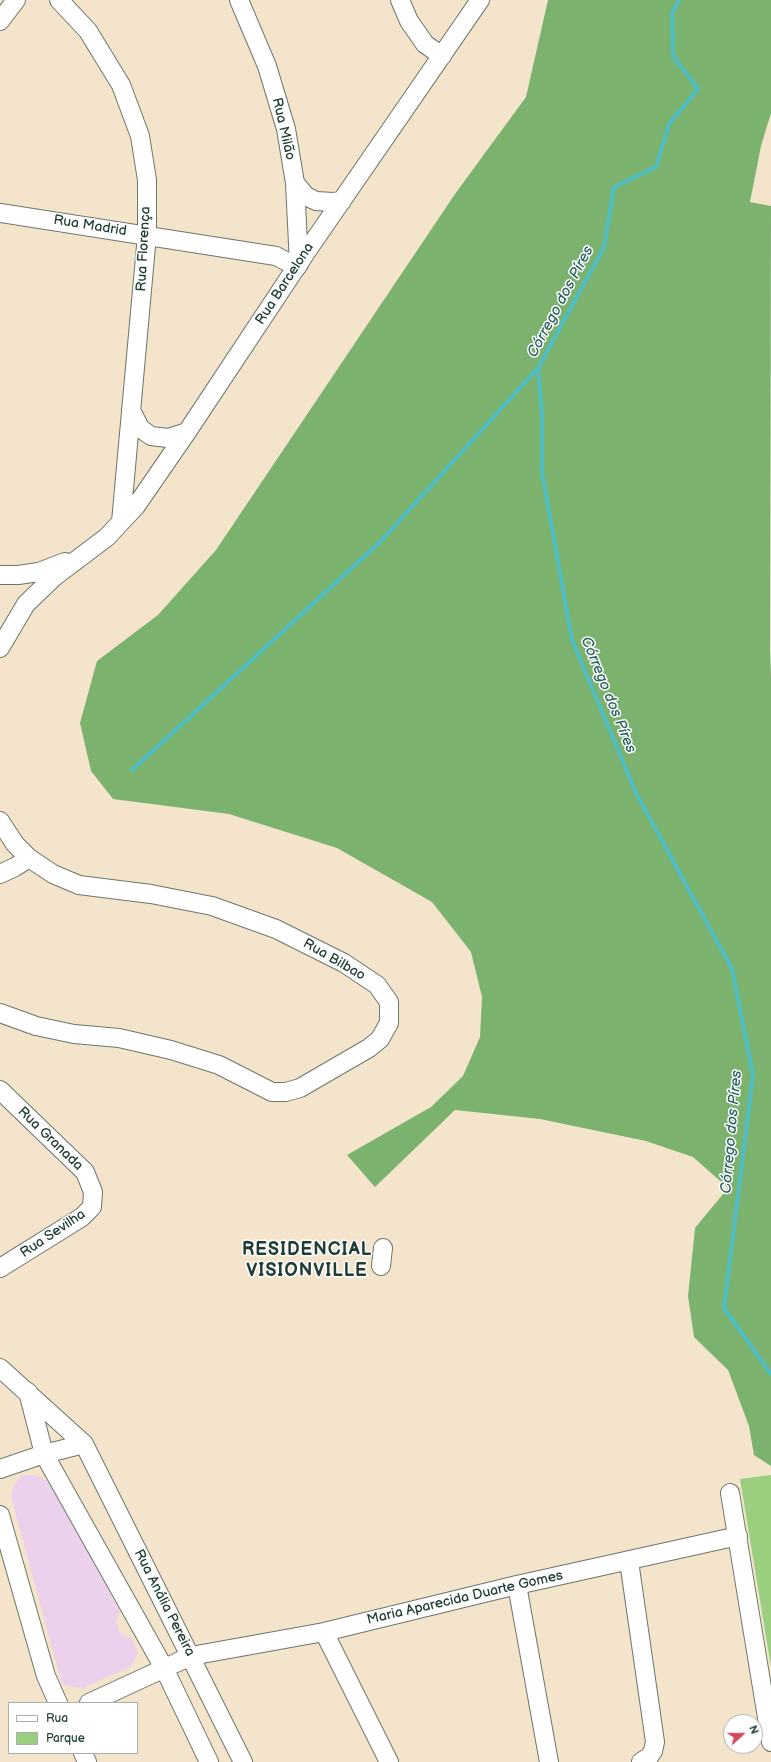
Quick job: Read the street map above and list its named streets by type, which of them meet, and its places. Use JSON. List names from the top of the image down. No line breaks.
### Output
{"streets":{"street":["Rua Milão","Rua Madrid","Rua Florença","Rua Barcelona","Rua Bilbao","Rua Granada","Rua Sevilha","Maria Aparecida Duarte Gomes","Rua Anália Pereira"]},"crossings":[["Rua Milão","Rua Madrid"],["Rua Milão","Rua Barcelona"],["Rua Madrid","Rua Florença"],["Rua Madrid","Rua Barcelona"],["Rua Florença","Rua Barcelona"],["Rua Granada","Rua Sevilha"],["Maria Aparecida Duarte Gomes","Rua Anália Pereira"]],"districts":["RESIDENCIAL VISIONVILLE"],"water":["Córrego dos Píres"],"legend":["Rua","Parque"],"north":"right"}
